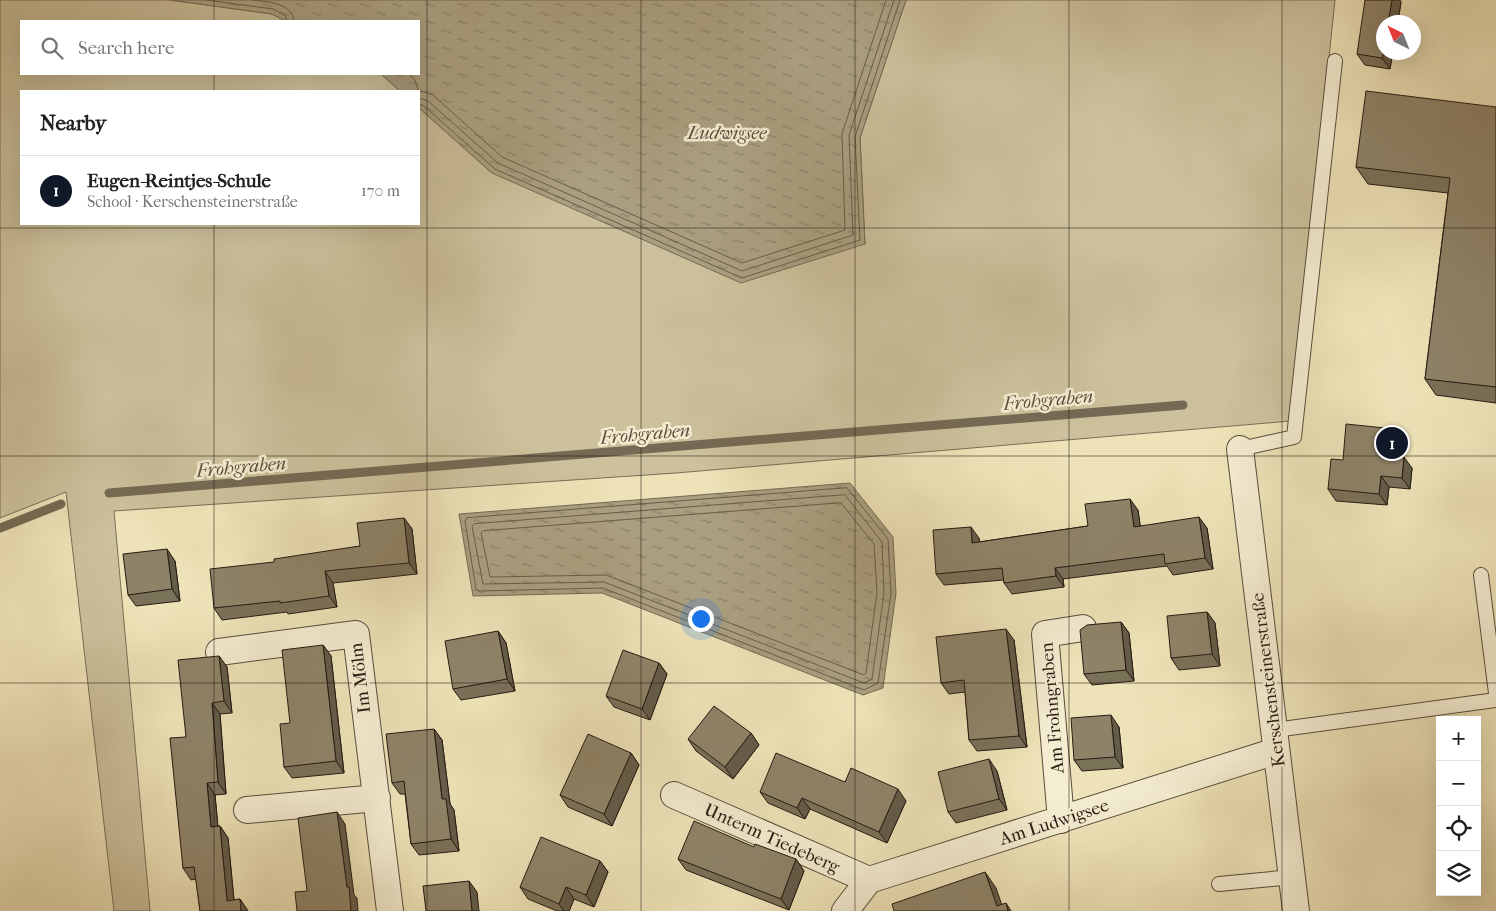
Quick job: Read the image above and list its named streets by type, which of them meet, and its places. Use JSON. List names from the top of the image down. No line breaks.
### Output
{"streets":{"street":["Im Mölm","Kerschensteinerstraße","Am Frohngraben","Am Ludwigsee","Unterm Tiedeberg"]},"crossings":[["Kerschensteinerstraße","Am Ludwigsee"],["Am Frohngraben","Am Ludwigsee"],["Am Ludwigsee","Unterm Tiedeberg"]],"water":["Ludwigsee","Frohgraben"],"north":"top left","page":{"search":"Search here","heading":"Nearby","list":[{"mark":"1","name":"Eugen-Reintjes-Schule","note":"School · Kerschensteinerstraße","value":"170 m"}],"pins":"1","map_buttons":["+","−"]}}
